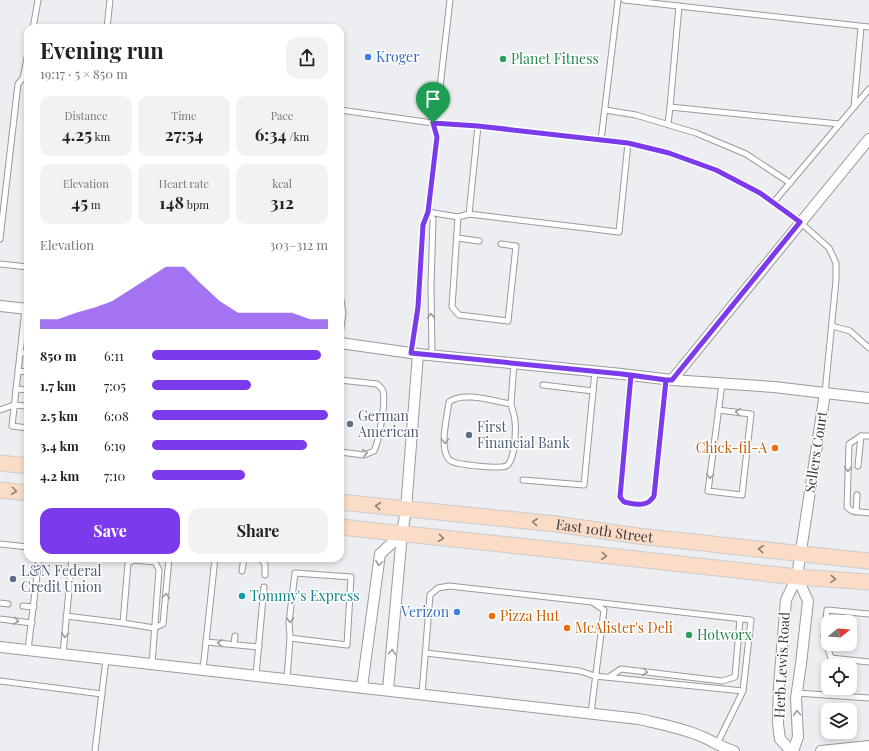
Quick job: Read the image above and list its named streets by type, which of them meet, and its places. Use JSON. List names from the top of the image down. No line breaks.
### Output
{"streets":{"main road":["East 10th Street"],"street":["Sellers Court","Herb Lewis Road"]},"crossings":[["Sellers Court","East 10th Street"],["Sellers Court","Herb Lewis Road"],["East 10th Street","Herb Lewis Road"]],"places":["Kroger","Planet Fitness","German American","First Financial Bank","Chick-fil-A","L&N Federal Credit Union","Tommy's Express","Verizon","Pizza Hut","McAlister's Deli","Hotworx"],"north":"right","page":{"heading":["Evening run","19:17 · 5 × 850 m"],"stats":[["Distance","4.25 km"],["Time","27:54"],["Pace","6:34 /km"],["Elevation","45 m"],["Heart rate","148 bpm"],["kcal","312"]],"chart":["Elevation","303–312 m"],"list":[{"name":"850 m","note":"6:11"},{"name":"1.7 km","note":"7:05"},{"name":"2.5 km","note":"6:08"},{"name":"3.4 km","note":"6:19"},{"name":"4.2 km","note":"7:10"}],"buttons":["Save","Share"]}}
